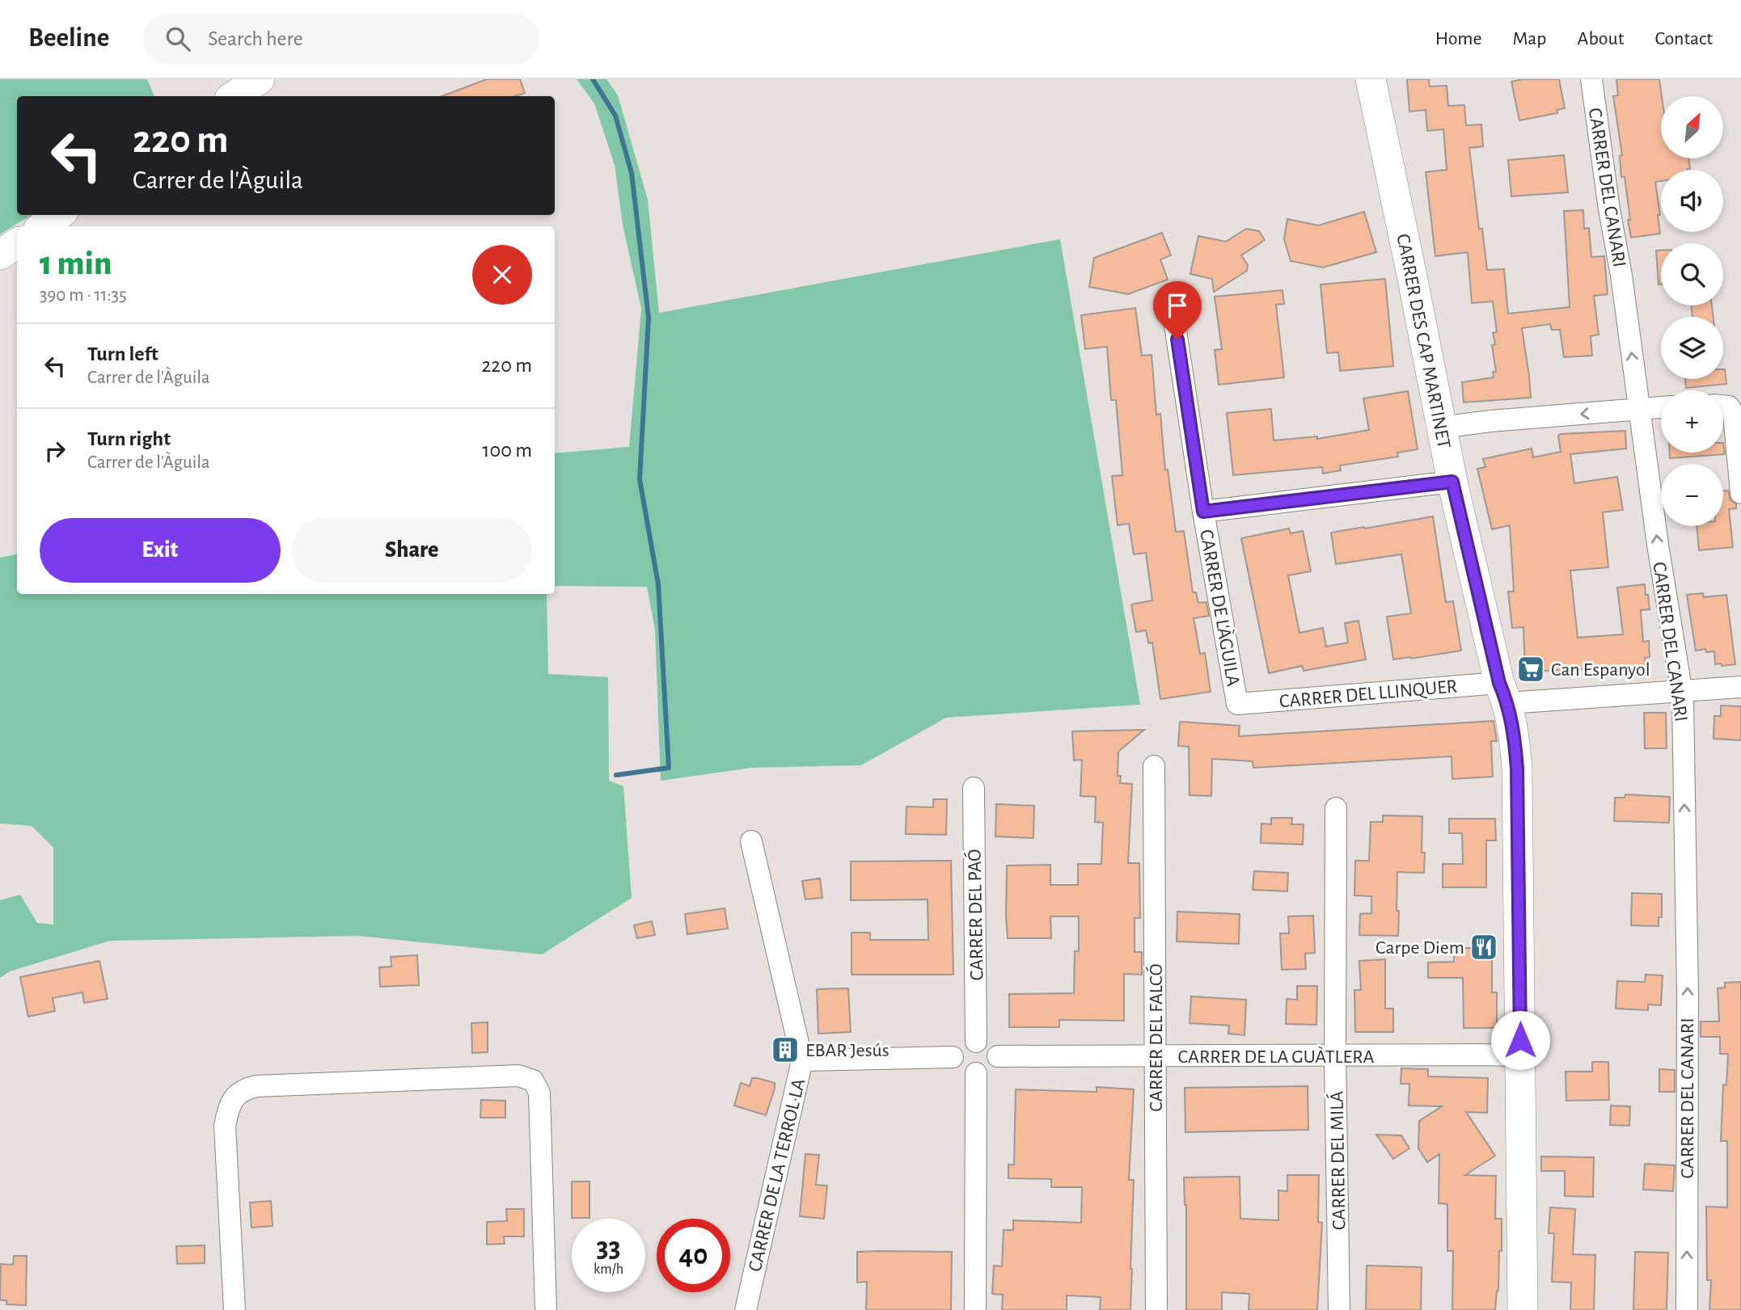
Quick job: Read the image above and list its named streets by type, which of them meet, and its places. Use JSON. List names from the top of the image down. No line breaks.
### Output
{"streets":{"street":["CARRER DEL CANARI","CARRER DES CAP MARTINET","CARRER DE L'ÀGUILA","CARRER DEL LLINQUER","CARRER DEL PAÓ","CARRER DEL FALCÓ","CARRER DE LA GUÀTLERA","CARRER DEL MILÁ","CARRER DE LA TERROL·LA"]},"crossings":[["CARRER DEL CANARI","CARRER DEL LLINQUER"],["CARRER DES CAP MARTINET","CARRER DE L'ÀGUILA"],["CARRER DES CAP MARTINET","CARRER DEL LLINQUER"],["CARRER DES CAP MARTINET","CARRER DE LA GUÀTLERA"],["CARRER DE L'ÀGUILA","CARRER DEL LLINQUER"],["CARRER DEL PAÓ","CARRER DE LA GUÀTLERA"],["CARRER DEL FALCÓ","CARRER DE LA GUÀTLERA"],["CARRER DE LA GUÀTLERA","CARRER DEL MILÁ"]],"one_way":["CARRER DEL CANARI"],"places":{"supermarket":["Can Espanyol"],"restaurant":["Carpe Diem"],"building":["EBAR Jesús"]},"north":"top right","page":{"header":"Beeline","search":"Search here","nav":["Home","Map","About","Contact"],"map_buttons":["+","−"],"turn":["220 m","Carrer de l'Àguila"],"heading":["1 min","390 m · 11:35"],"list":[{"name":"Turn left","note":"Carrer de l'Àguila","value":"220 m"},{"name":"Turn right","note":"Carrer de l'Àguila","value":"100 m"}],"buttons":["Exit","Share"],"speed":"33 km/h","limit":"40"}}
